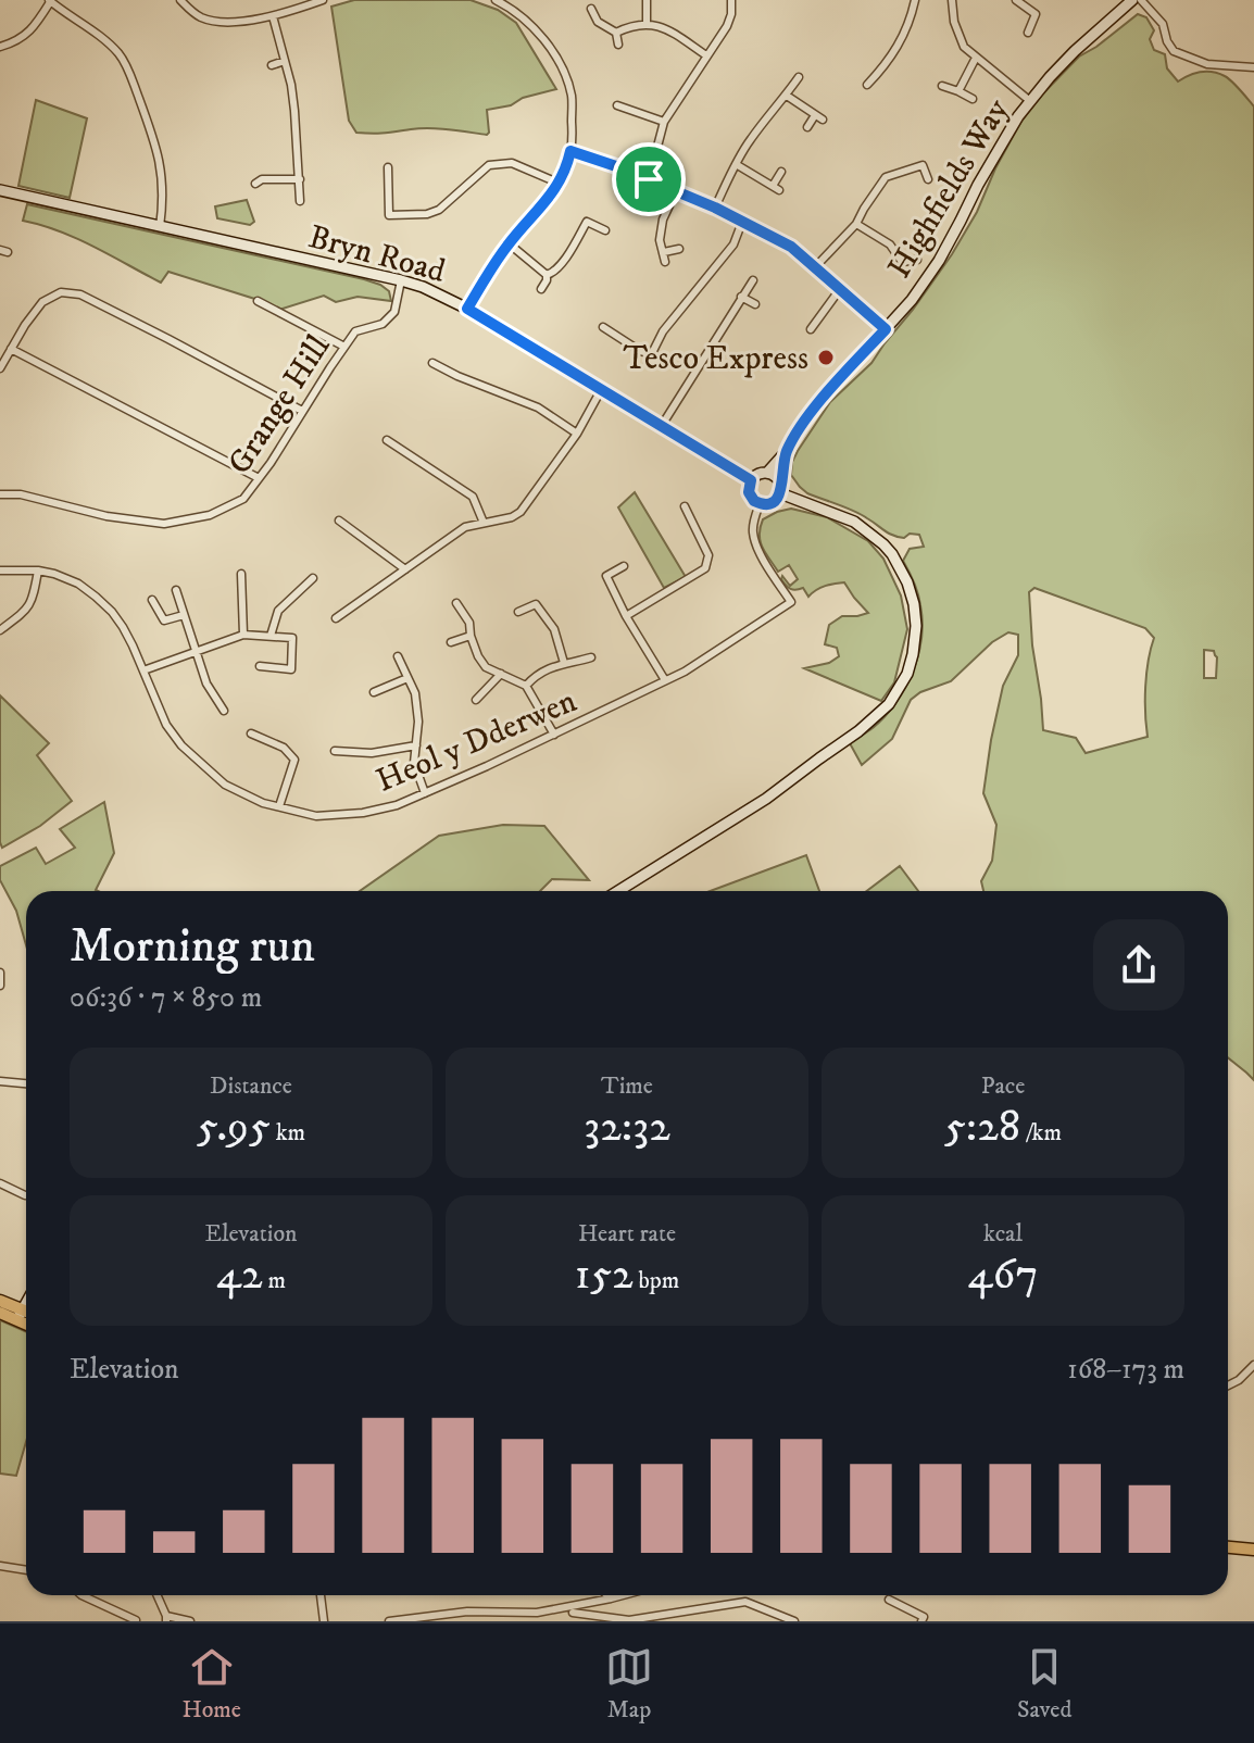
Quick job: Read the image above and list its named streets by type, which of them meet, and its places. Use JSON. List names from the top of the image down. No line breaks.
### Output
{"streets":{"main road":["Highfields Way","Bryn Road"],"street":["Grange Hill","Heol y Dderwen"]},"crossings":[["Bryn Road","Grange Hill"],["Bryn Road","Heol y Dderwen"]],"places":["Tesco Express"],"page":{"heading":["Morning run","06:36 · 7 × 850 m"],"stats":[["Distance","5.95 km"],["Time","32:32"],["Pace","5:28 /km"],["Elevation","42 m"],["Heart rate","152 bpm"],["kcal","467"]],"chart":["Elevation","168–173 m"],"tabs":["Home","Map","Saved"]}}
